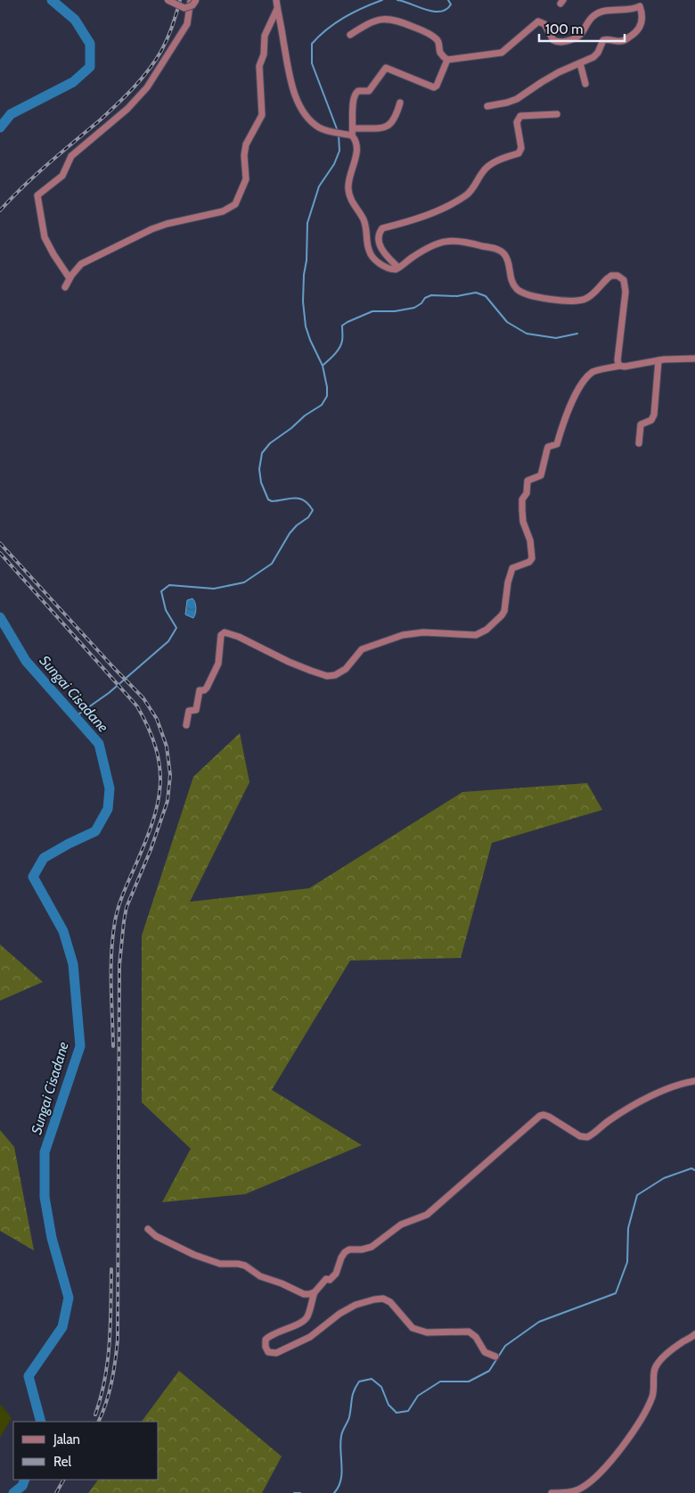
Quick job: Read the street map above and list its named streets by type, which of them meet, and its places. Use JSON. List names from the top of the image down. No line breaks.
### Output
{"water":["Sungai Cisadane"],"legend":["Jalan","Rel"],"scale_bar":"100 m"}
